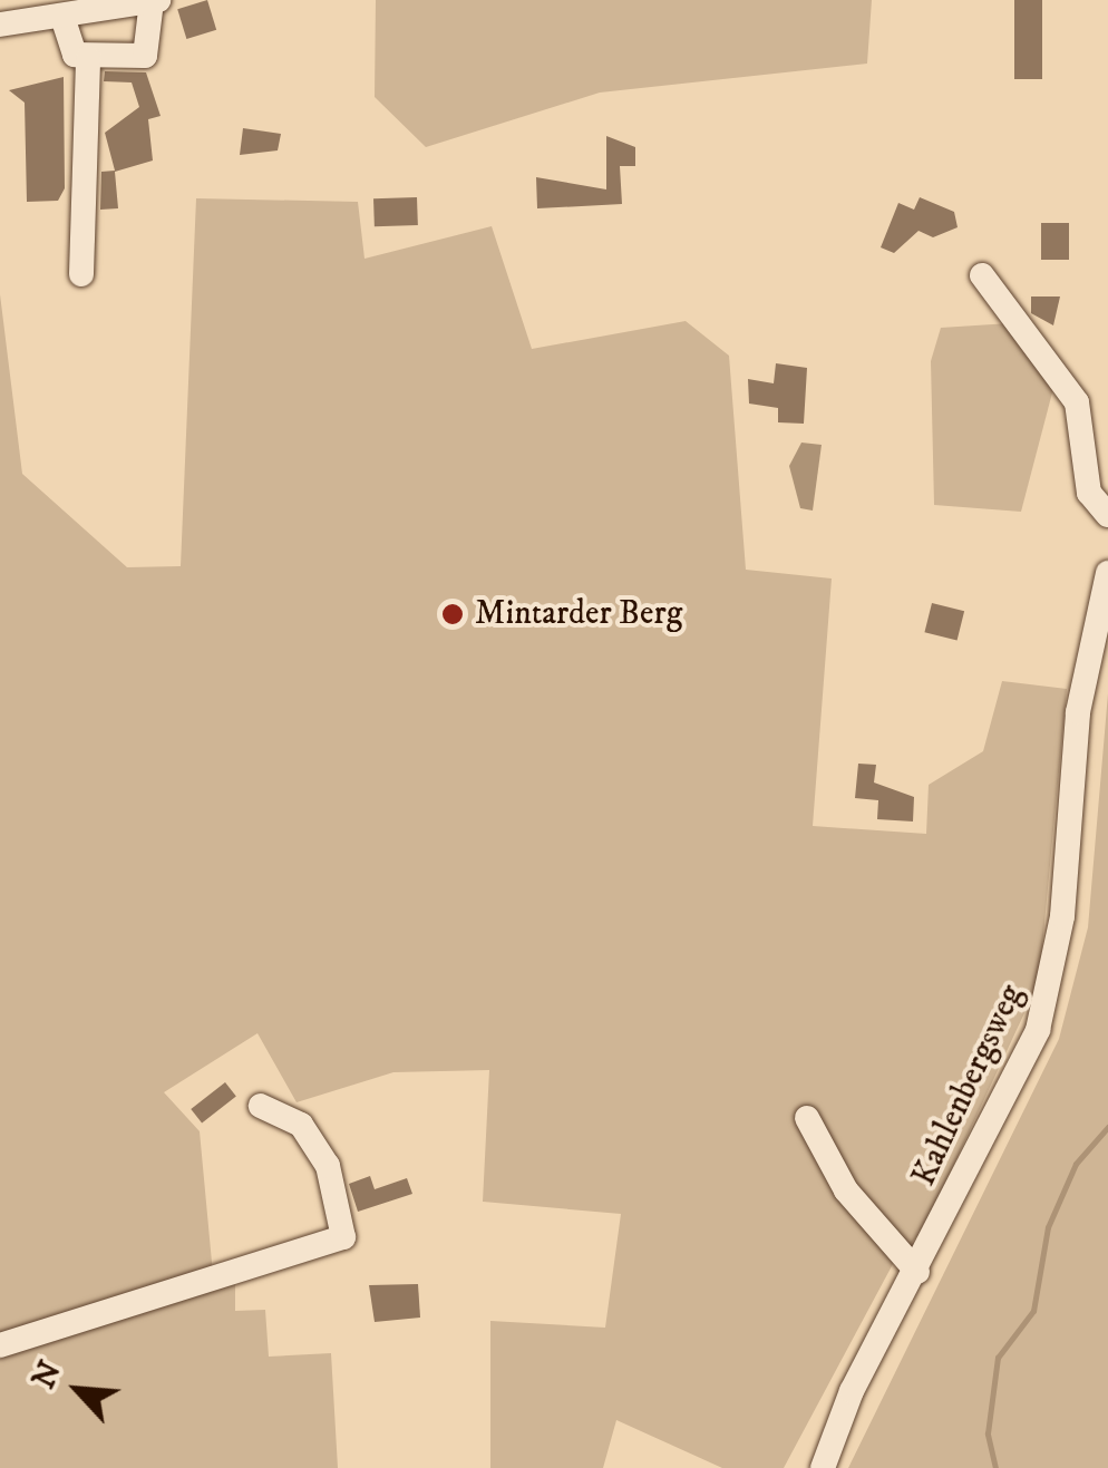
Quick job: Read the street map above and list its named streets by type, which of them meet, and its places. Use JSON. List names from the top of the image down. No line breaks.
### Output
{"streets":{"street":["Kahlenbergsweg"]},"places":["Mintarder Berg"],"north":"top left"}
